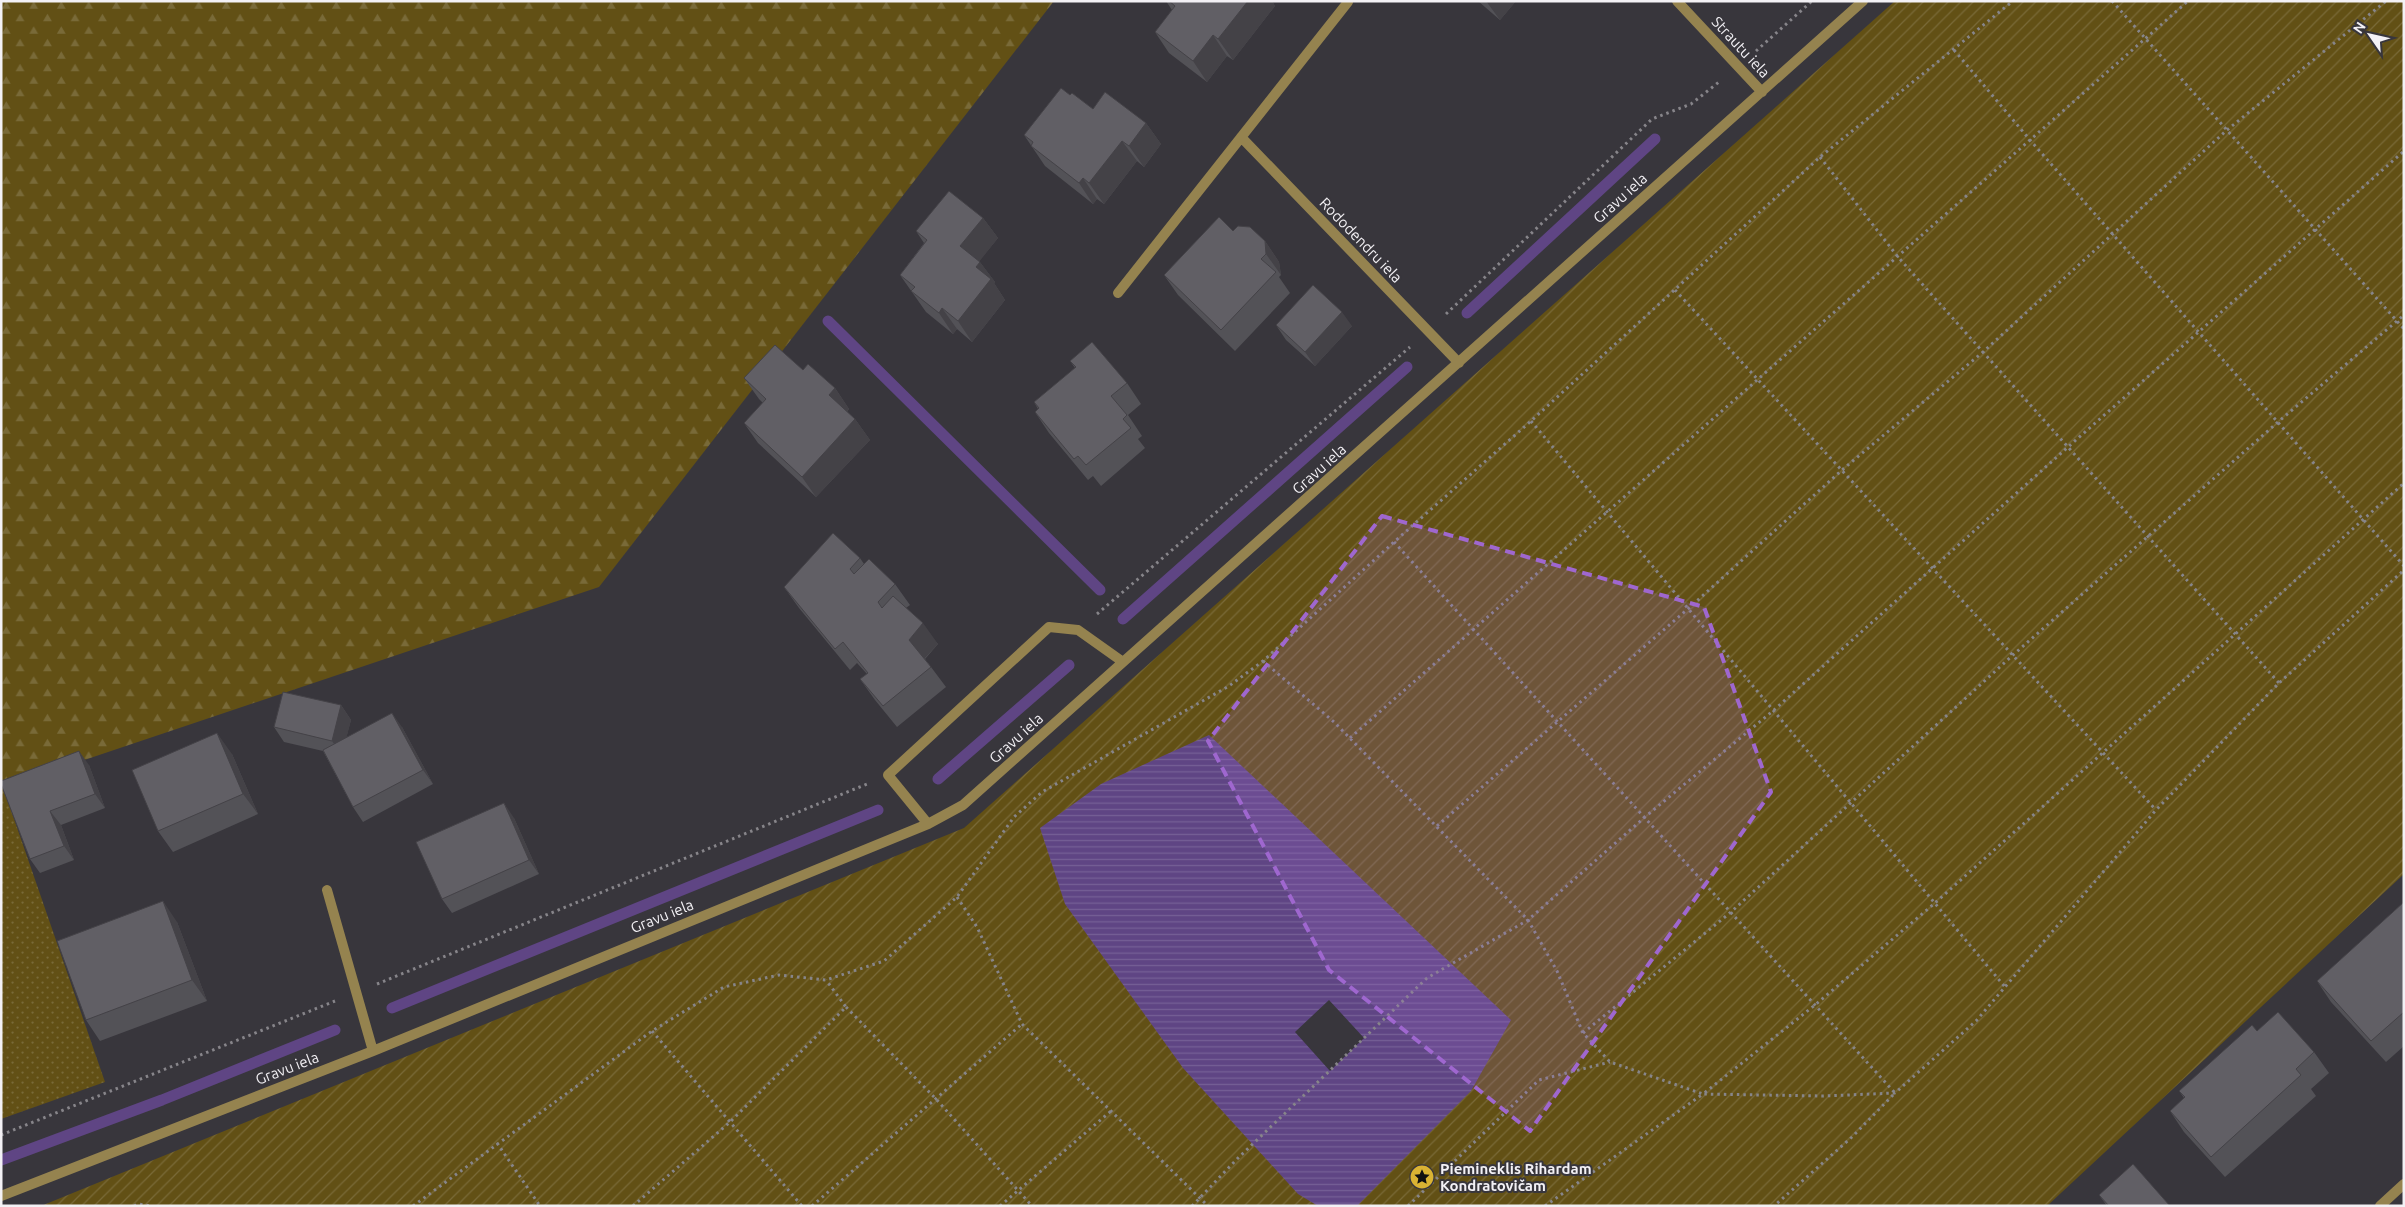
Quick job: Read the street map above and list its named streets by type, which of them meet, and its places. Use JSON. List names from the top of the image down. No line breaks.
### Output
{"streets":{"street":["Strautu iela","Gravu iela","Rododendru iela"]},"crossings":[["Strautu iela","Gravu iela"],["Gravu iela","Rododendru iela"]],"places":{"place":["Piemineklis Rihardam Kondratovičam"]},"north":"top left"}
